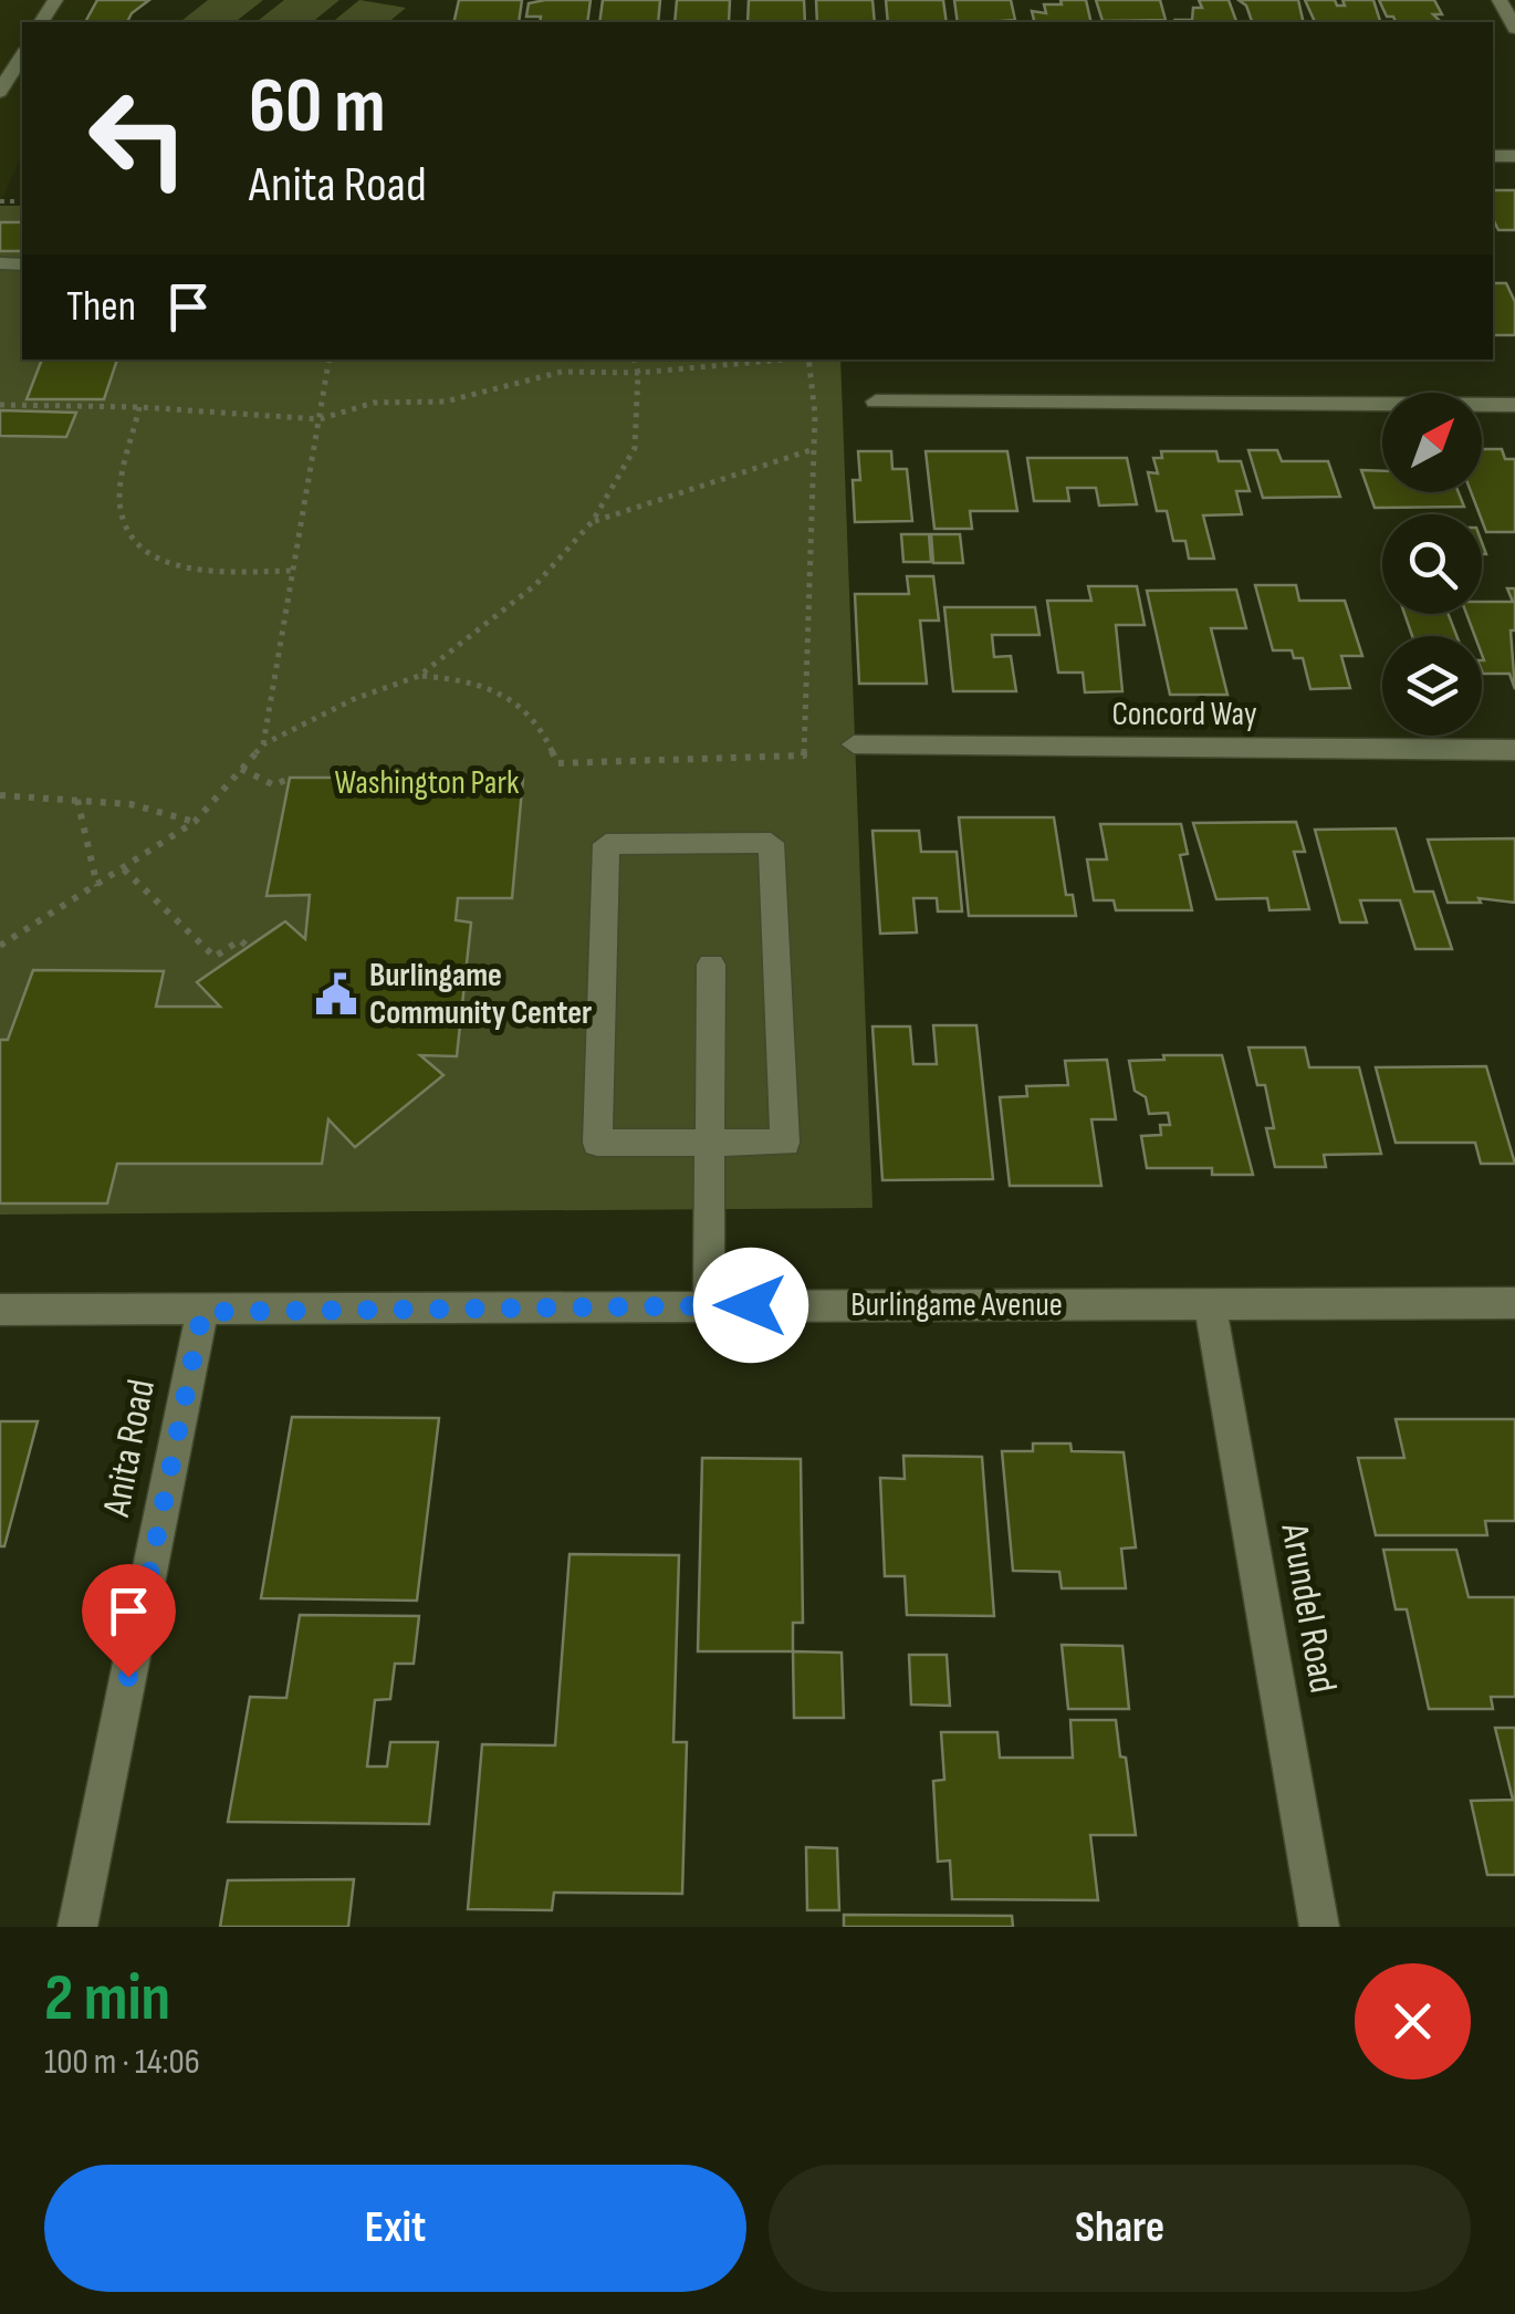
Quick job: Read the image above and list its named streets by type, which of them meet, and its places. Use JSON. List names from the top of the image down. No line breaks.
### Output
{"streets":{"street":["Concord Way","Burlingame Avenue","Anita Road","Arundel Road"]},"crossings":[["Burlingame Avenue","Anita Road"],["Burlingame Avenue","Arundel Road"]],"parks":["Washington Park"],"places":{"public building":["Burlingame Community Center"]},"north":"top right","page":{"turn":["60 m","Anita Road"],"then":"Then","heading":["2 min","100 m · 14:06"],"buttons":["Exit","Share"]}}
